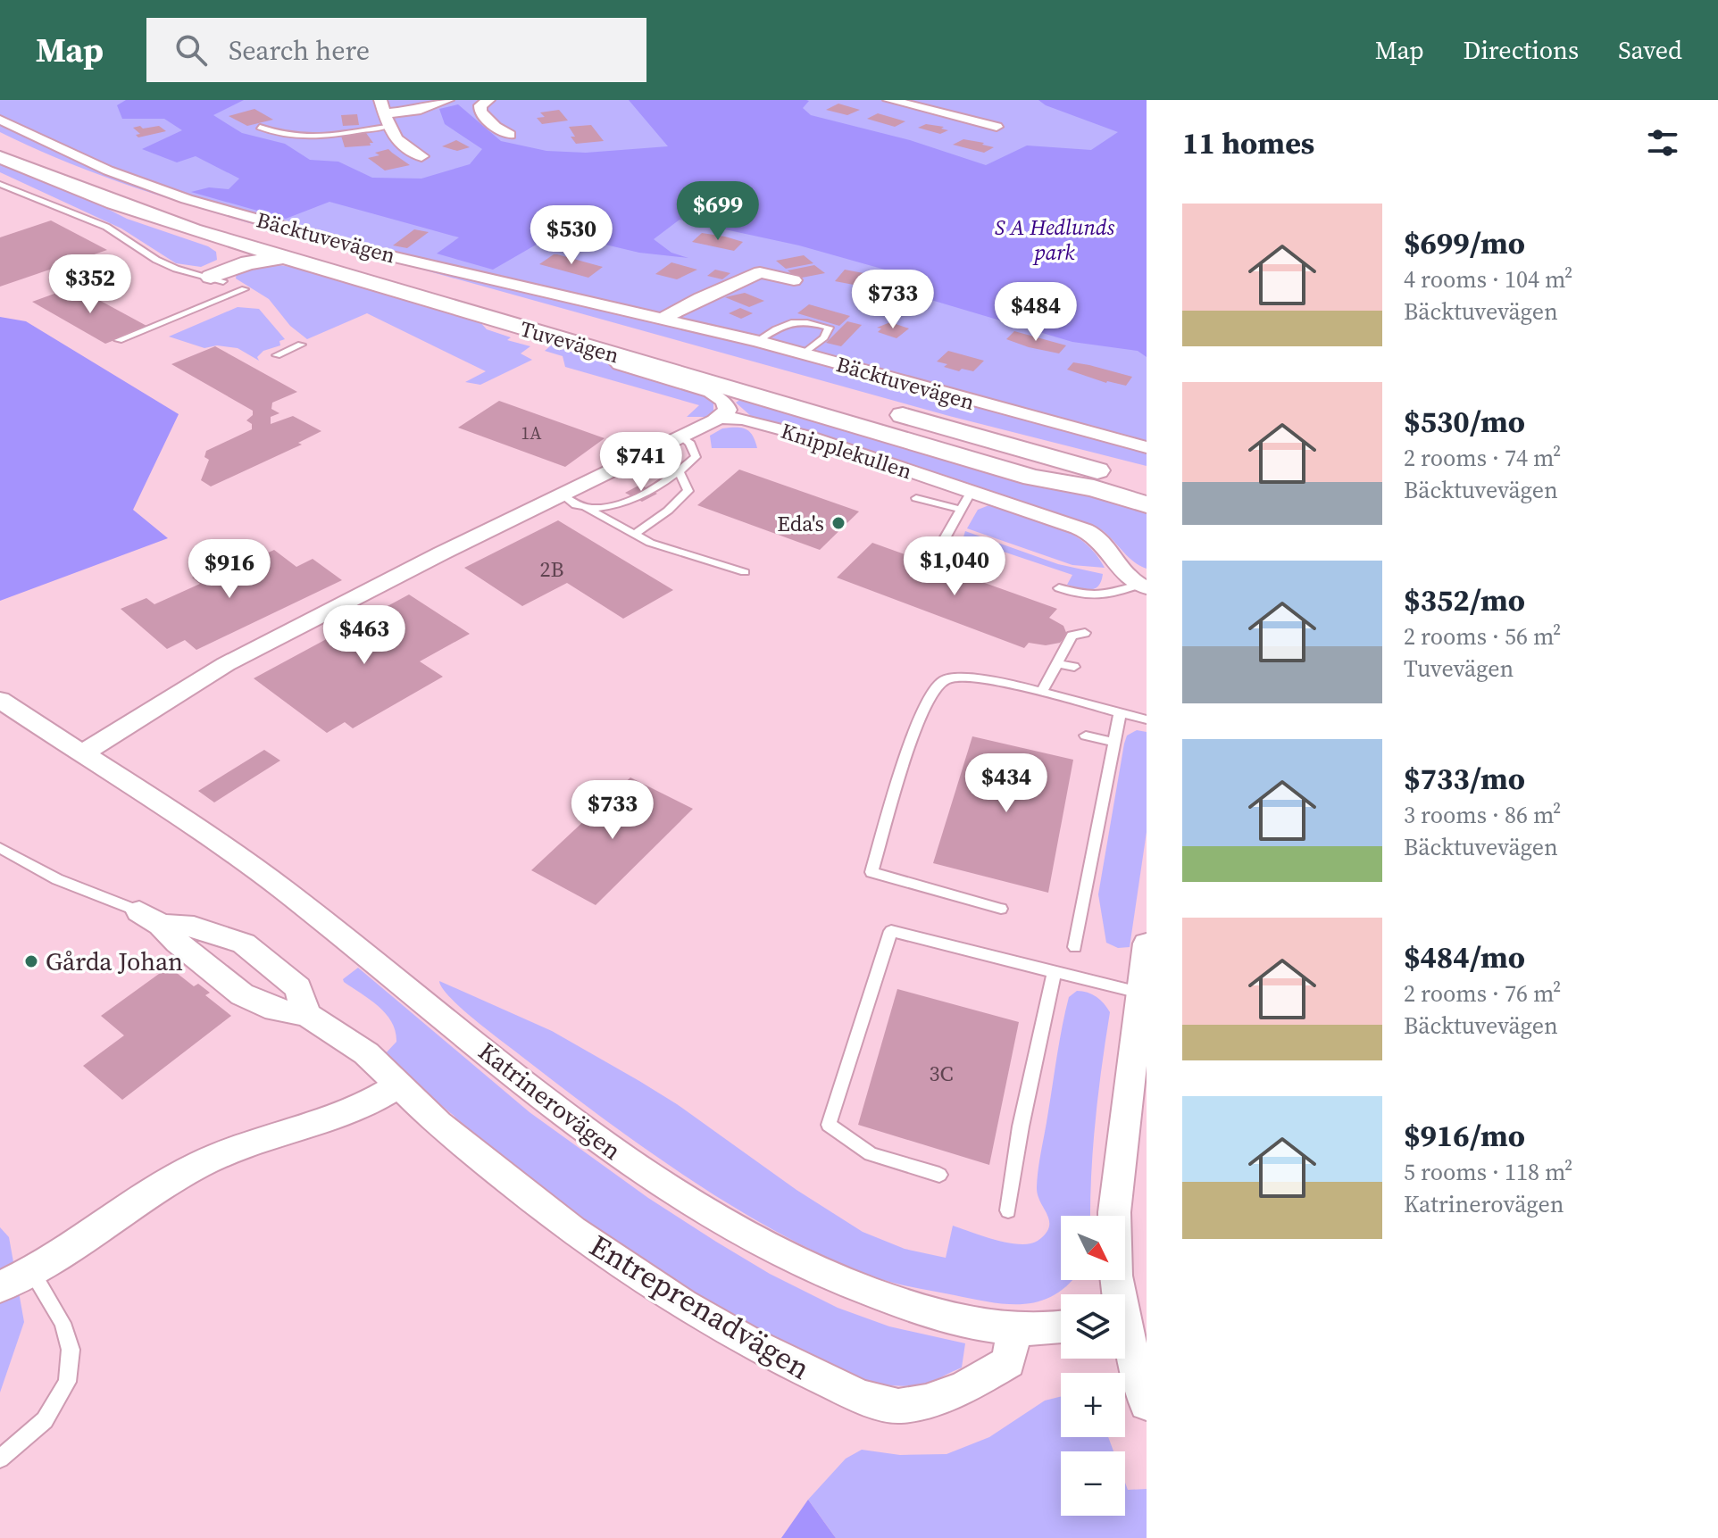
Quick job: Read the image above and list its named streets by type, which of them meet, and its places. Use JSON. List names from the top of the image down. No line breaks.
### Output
{"streets":{"main road":["Tuvevägen"],"street":["Bäcktuvevägen","Knipplekullen","Katrinerovägen","Entreprenadvägen"]},"crossings":[["Katrinerovägen","Entreprenadvägen"]],"parks":["S A Hedlunds park"],"places":["Eda's","Gårda Johan"],"house_numbers":["1A","2B","3C"],"north":"bottom right","page":{"header":"Map","search":"Search here","nav":["Map","Directions","Saved"],"heading":"11 homes","price":["$699","$530","$352","$733","$484","$741","$1,040","$916","$463","$434","$733"],"list":[{"name":"$699/mo","note":"4 rooms · 104 m² · Bäcktuvevägen"},{"name":"$530/mo","note":"2 rooms · 74 m² · Bäcktuvevägen"},{"name":"$352/mo","note":"2 rooms · 56 m² · Tuvevägen"},{"name":"$733/mo","note":"3 rooms · 86 m² · Bäcktuvevägen"},{"name":"$484/mo","note":"2 rooms · 76 m² · Bäcktuvevägen"},{"name":"$916/mo","note":"5 rooms · 118 m² · Katrinerovägen"}],"map_buttons":["+","−"]}}
